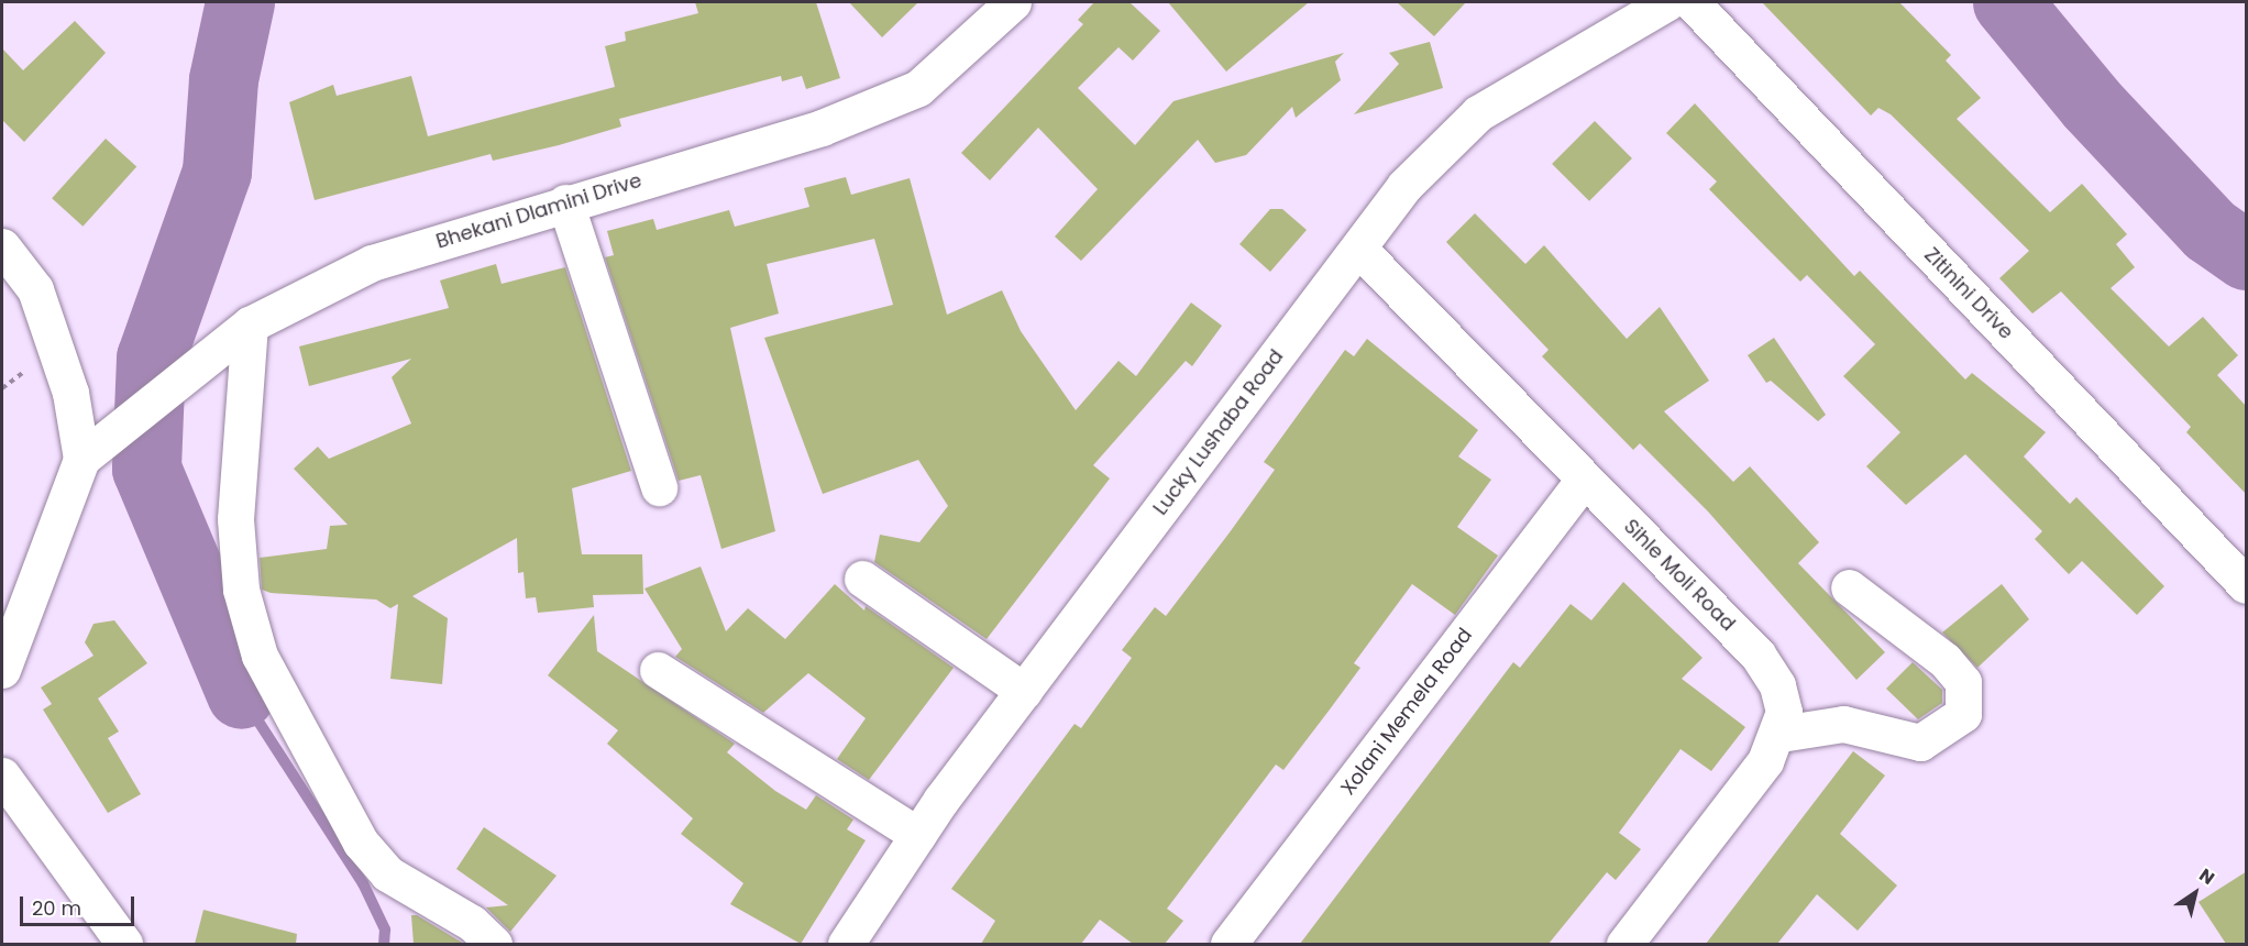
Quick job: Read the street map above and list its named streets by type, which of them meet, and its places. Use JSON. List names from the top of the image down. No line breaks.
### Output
{"streets":{"street":["Bhekani Dlamini Drive","Zitinini Drive","Lucky Lushaba Road","Sihle Moli Road","Xolani Memela Road"]},"crossings":[["Lucky Lushaba Road","Sihle Moli Road"],["Sihle Moli Road","Xolani Memela Road"]],"scale_bar":"20 m","north":"top right"}
